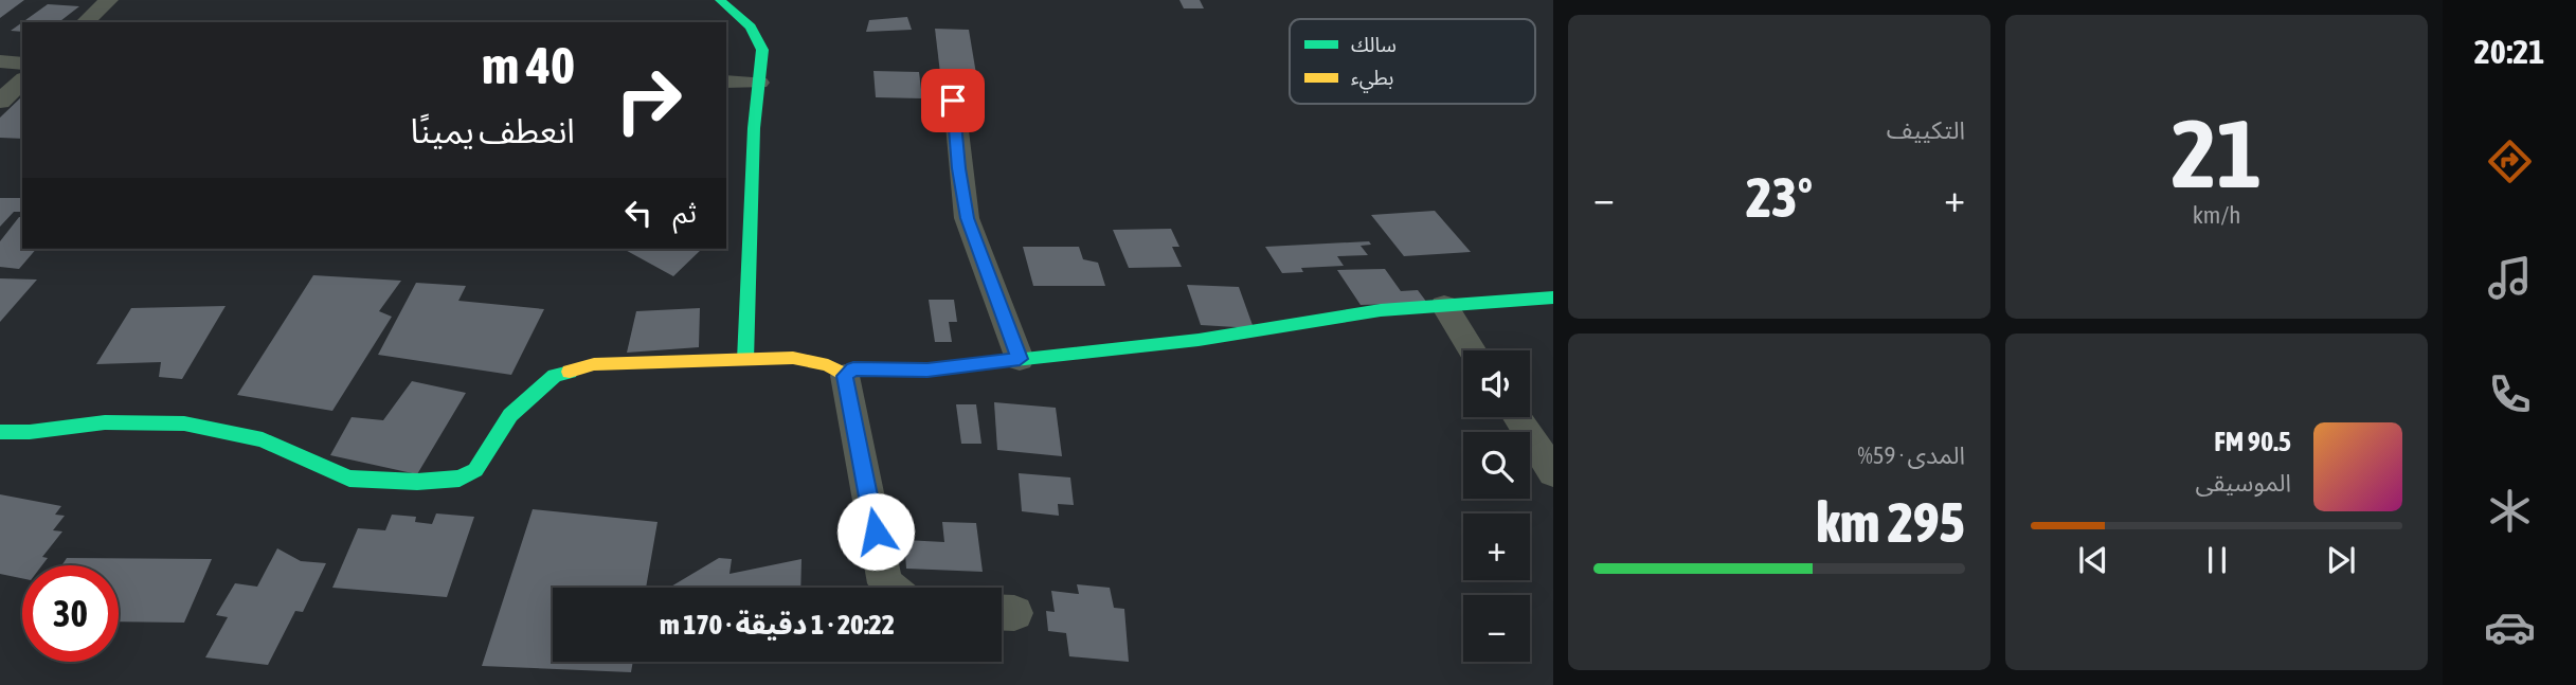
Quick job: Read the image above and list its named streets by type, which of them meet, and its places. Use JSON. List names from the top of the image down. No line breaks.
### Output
{"legend":["سالك","بطيء"],"page":{"tabs":"20:21","tile":[["21","km/h"],"التكييف",["المدى · 59%","295 km"]],"turn":["40 m","انعطف يمينًا"],"heat":["−","23°","+"],"then":"ثم","map_buttons":["+","−"],"song":["90.5 FM","الموسيقى"],"limit":"30","trip":"20:22 · 1 دقيقة · 170 m"}}
